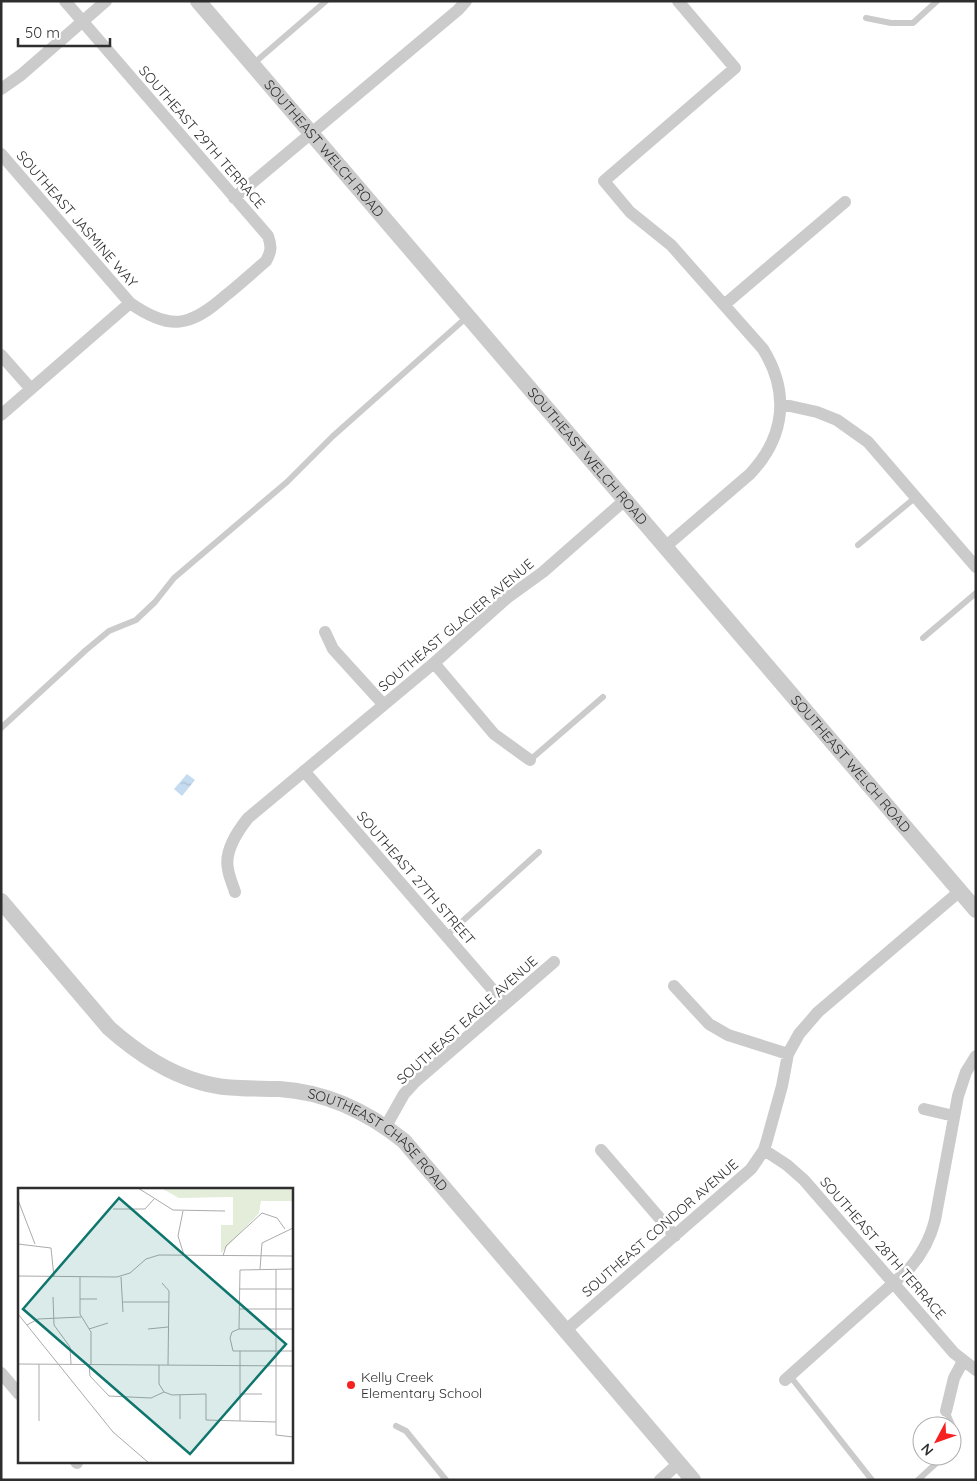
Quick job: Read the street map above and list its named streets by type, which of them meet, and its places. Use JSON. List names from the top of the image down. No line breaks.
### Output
{"streets":{"street":["SOUTHEAST 29TH TERRACE","SOUTHEAST WELCH ROAD","SOUTHEAST JASMINE WAY","SOUTHEAST GLACIER AVENUE","SOUTHEAST 27TH STREET","SOUTHEAST EAGLE AVENUE","SOUTHEAST CHASE ROAD","SOUTHEAST CONDOR AVENUE","SOUTHEAST 28TH TERRACE"]},"crossings":[["SOUTHEAST 29TH TERRACE","SOUTHEAST JASMINE WAY"],["SOUTHEAST WELCH ROAD","SOUTHEAST GLACIER AVENUE"],["SOUTHEAST WELCH ROAD","SOUTHEAST CONDOR AVENUE"],["SOUTHEAST GLACIER AVENUE","SOUTHEAST 27TH STREET"],["SOUTHEAST 27TH STREET","SOUTHEAST EAGLE AVENUE"],["SOUTHEAST EAGLE AVENUE","SOUTHEAST CHASE ROAD"],["SOUTHEAST CHASE ROAD","SOUTHEAST CONDOR AVENUE"],["SOUTHEAST CONDOR AVENUE","SOUTHEAST 28TH TERRACE"]],"places":["Kelly Creek Elementary School"],"scale_bar":"50 m","north":"bottom left"}
